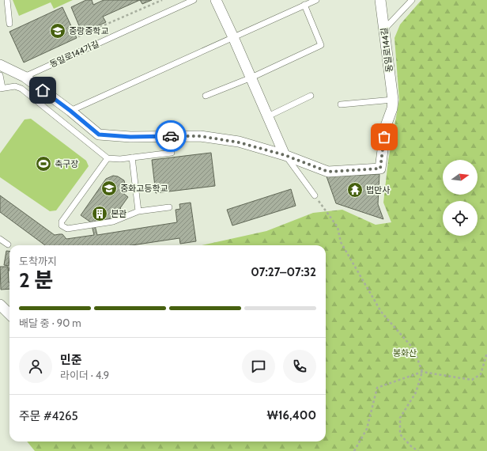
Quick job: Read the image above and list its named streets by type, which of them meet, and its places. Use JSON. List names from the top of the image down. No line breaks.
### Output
{"streets":{"street":["동일로144길"],"lane":["동일로144가길"]},"parks":["봉화산"],"places":{"school or university":["중랑중학교","중화고등학교"],"sports":["축구장"],"temple":["법만사"],"building":["본관"]},"north":"right","page":{"heading":["2 분","도착까지","07:27–07:32"],"panel":["민준","라이더 · 4.9","주문 #4265","₩16,400"],"bar":"배달 중 · 90 m"}}
